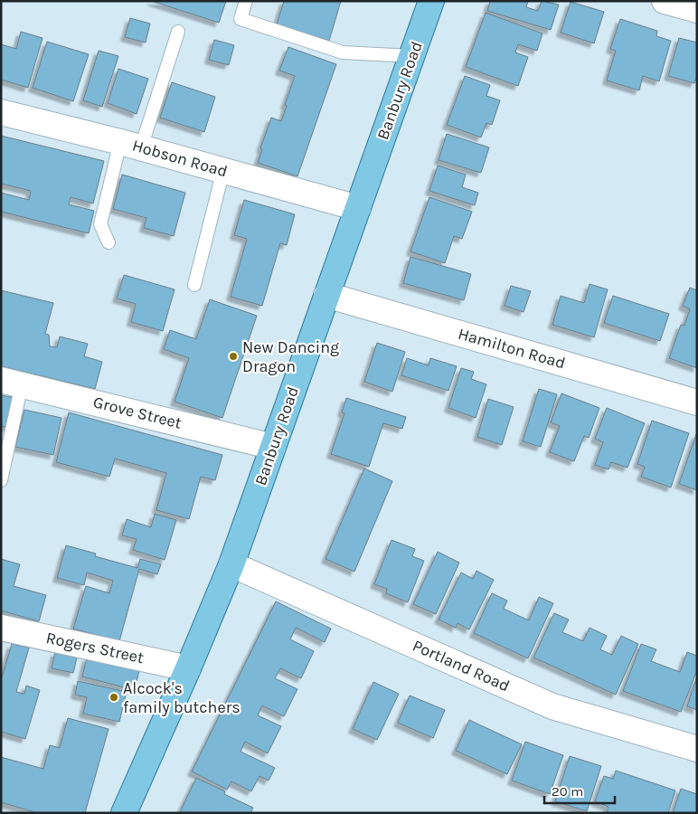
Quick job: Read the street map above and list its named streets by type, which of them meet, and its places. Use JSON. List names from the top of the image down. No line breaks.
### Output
{"streets":{"main road":["Banbury Road"],"street":["Hobson Road","Hamilton Road","Grove Street","Rogers Street","Portland Road"]},"crossings":[["Banbury Road","Hobson Road"],["Banbury Road","Hamilton Road"],["Banbury Road","Grove Street"],["Banbury Road","Rogers Street"],["Banbury Road","Portland Road"]],"places":["New Dancing Dragon","Alcock's family butchers"],"scale_bar":"20 m"}
